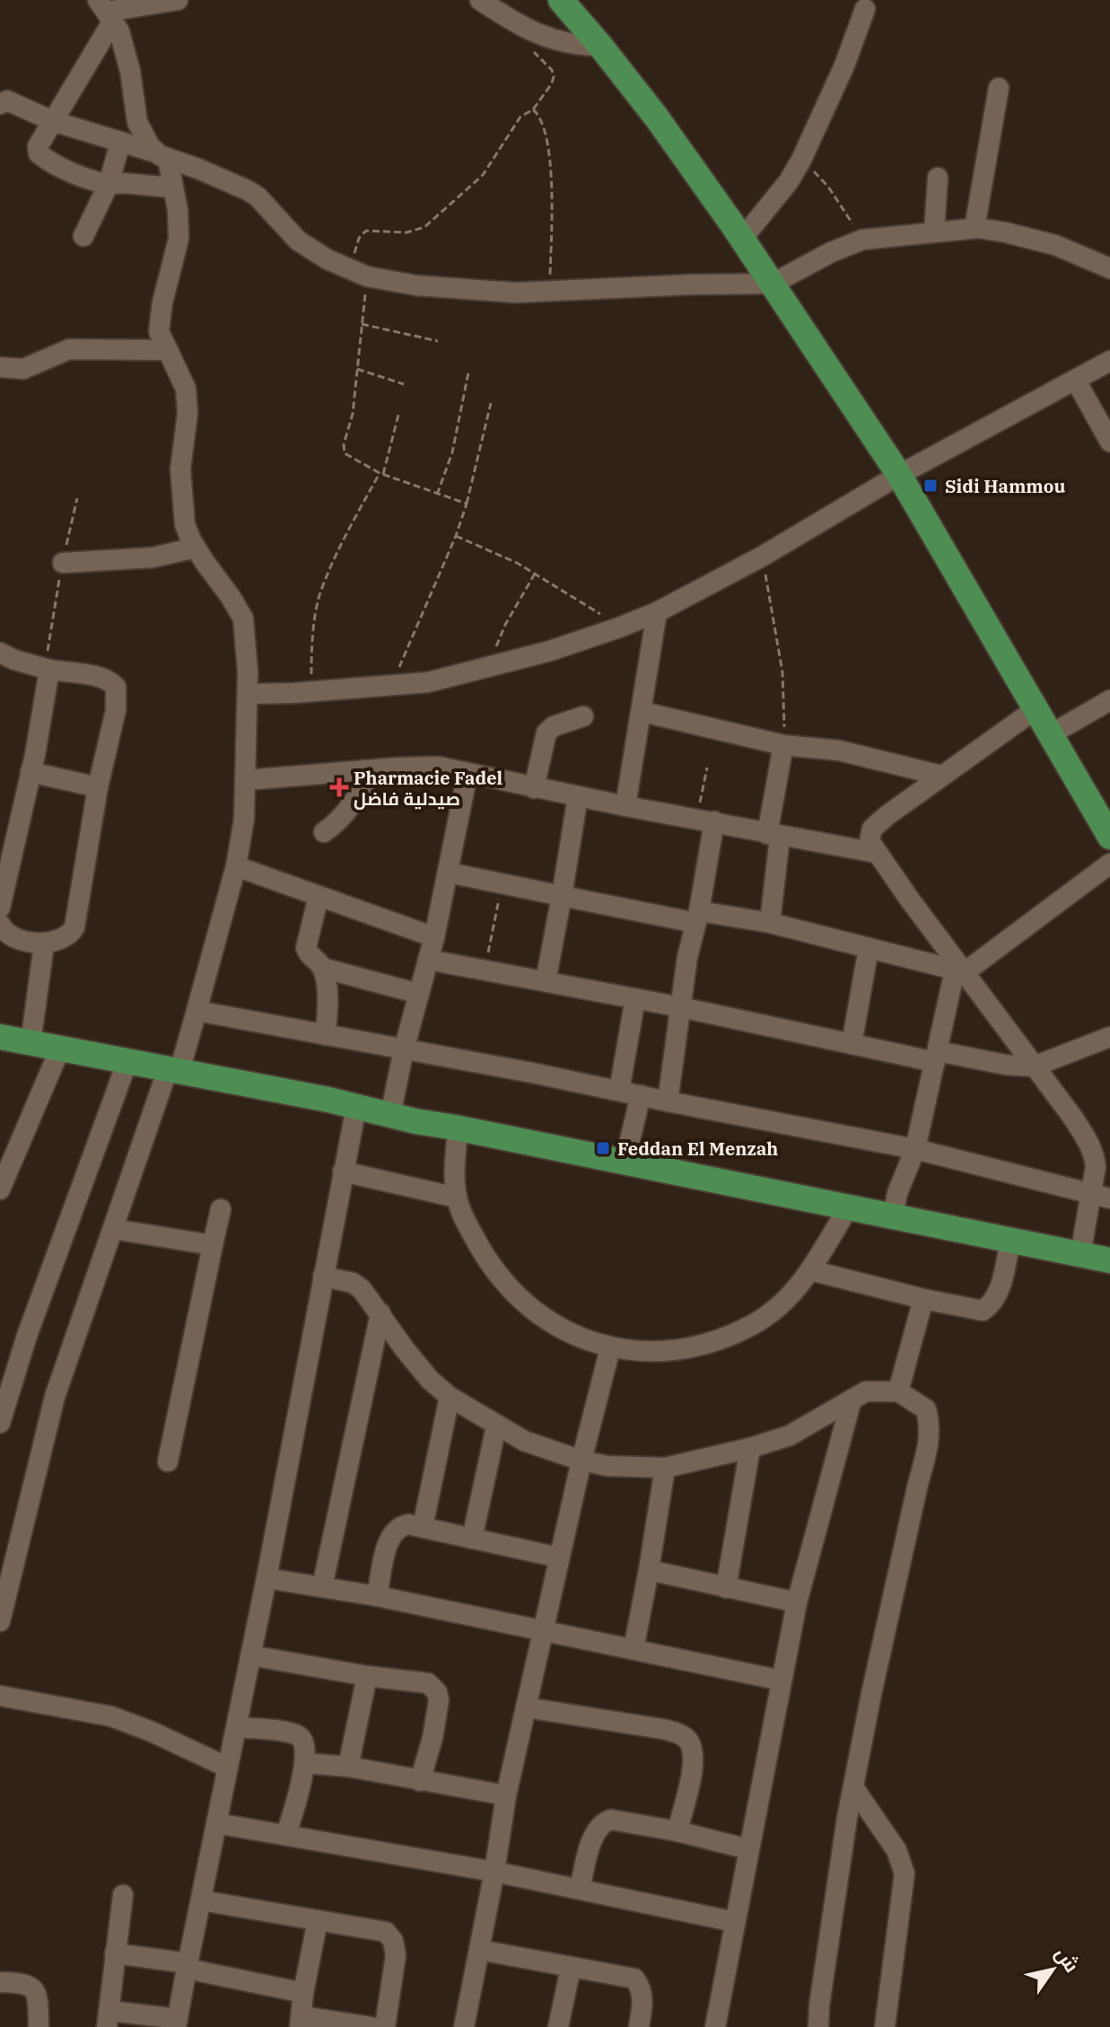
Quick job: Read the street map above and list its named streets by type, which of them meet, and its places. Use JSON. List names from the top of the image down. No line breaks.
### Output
{"places":{"transit":["Sidi Hammou","Feddan El Menzah"],"health":["Pharmacie Fadel صيدلية فاضل"]},"north":"top right"}
